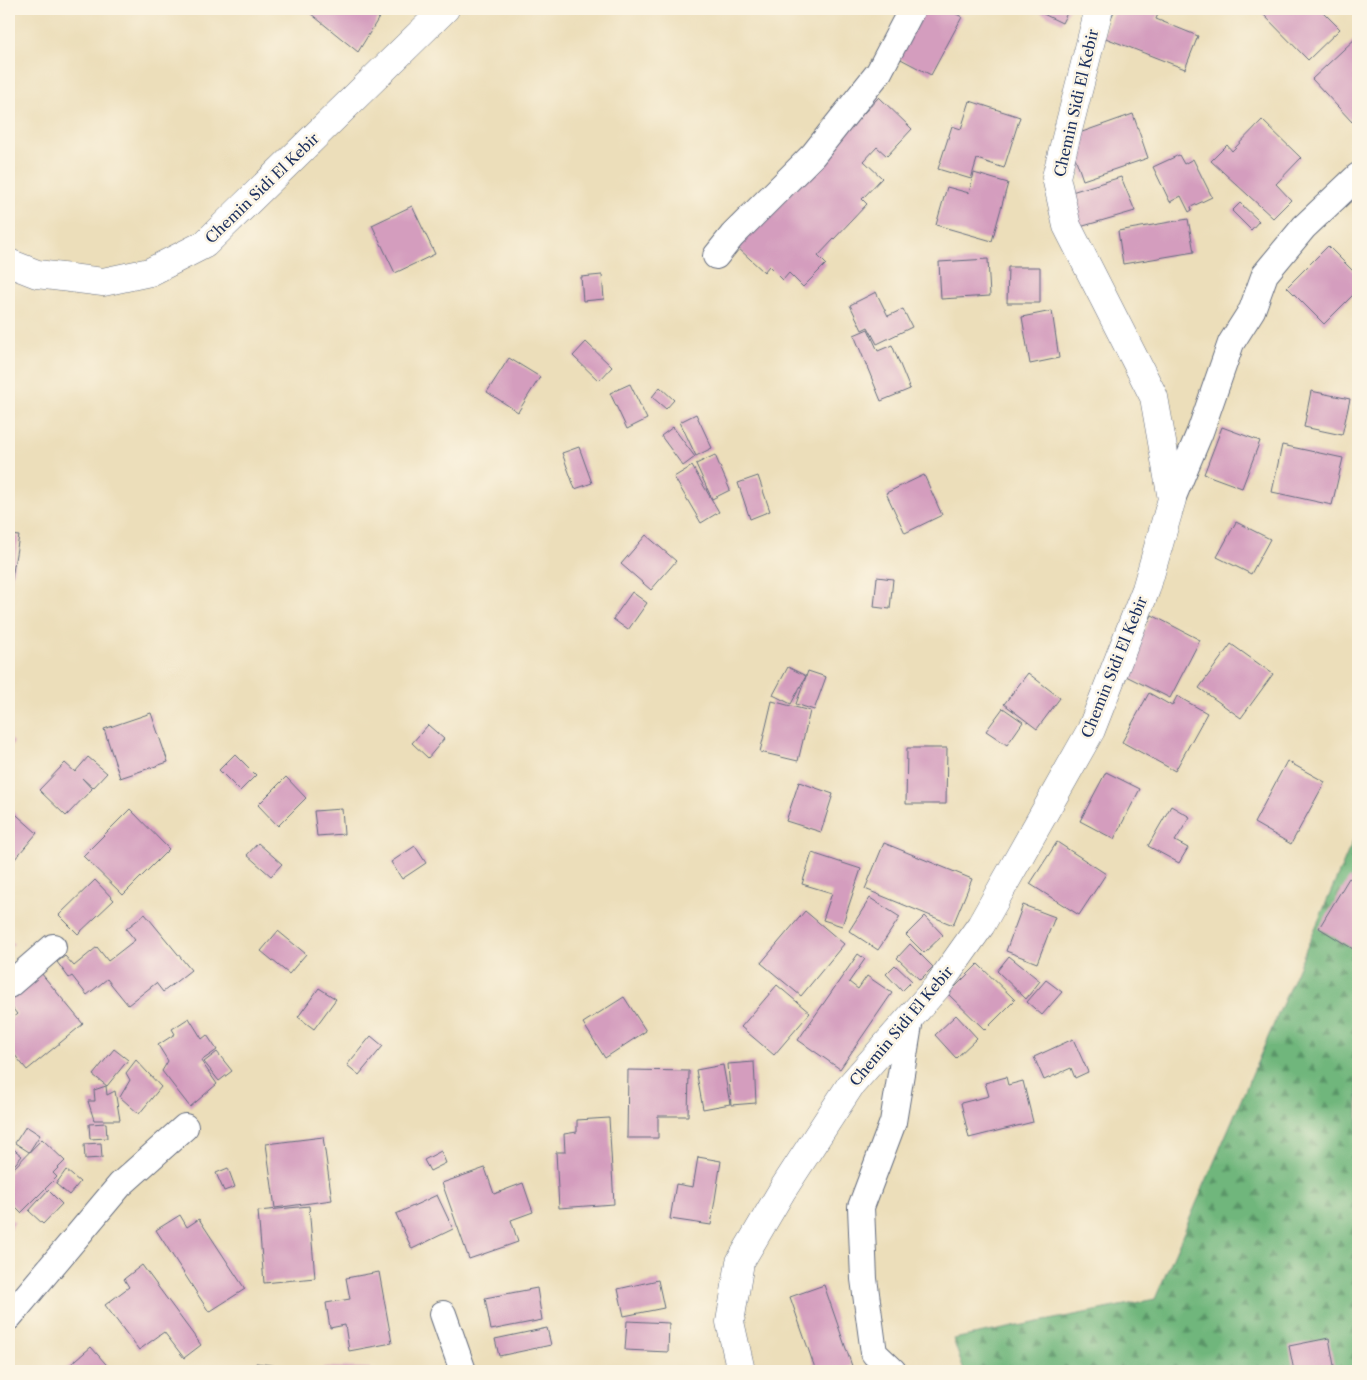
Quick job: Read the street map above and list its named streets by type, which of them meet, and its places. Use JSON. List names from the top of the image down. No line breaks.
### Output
{"streets":{"street":["Chemin Sidi El Kebir"]}}
